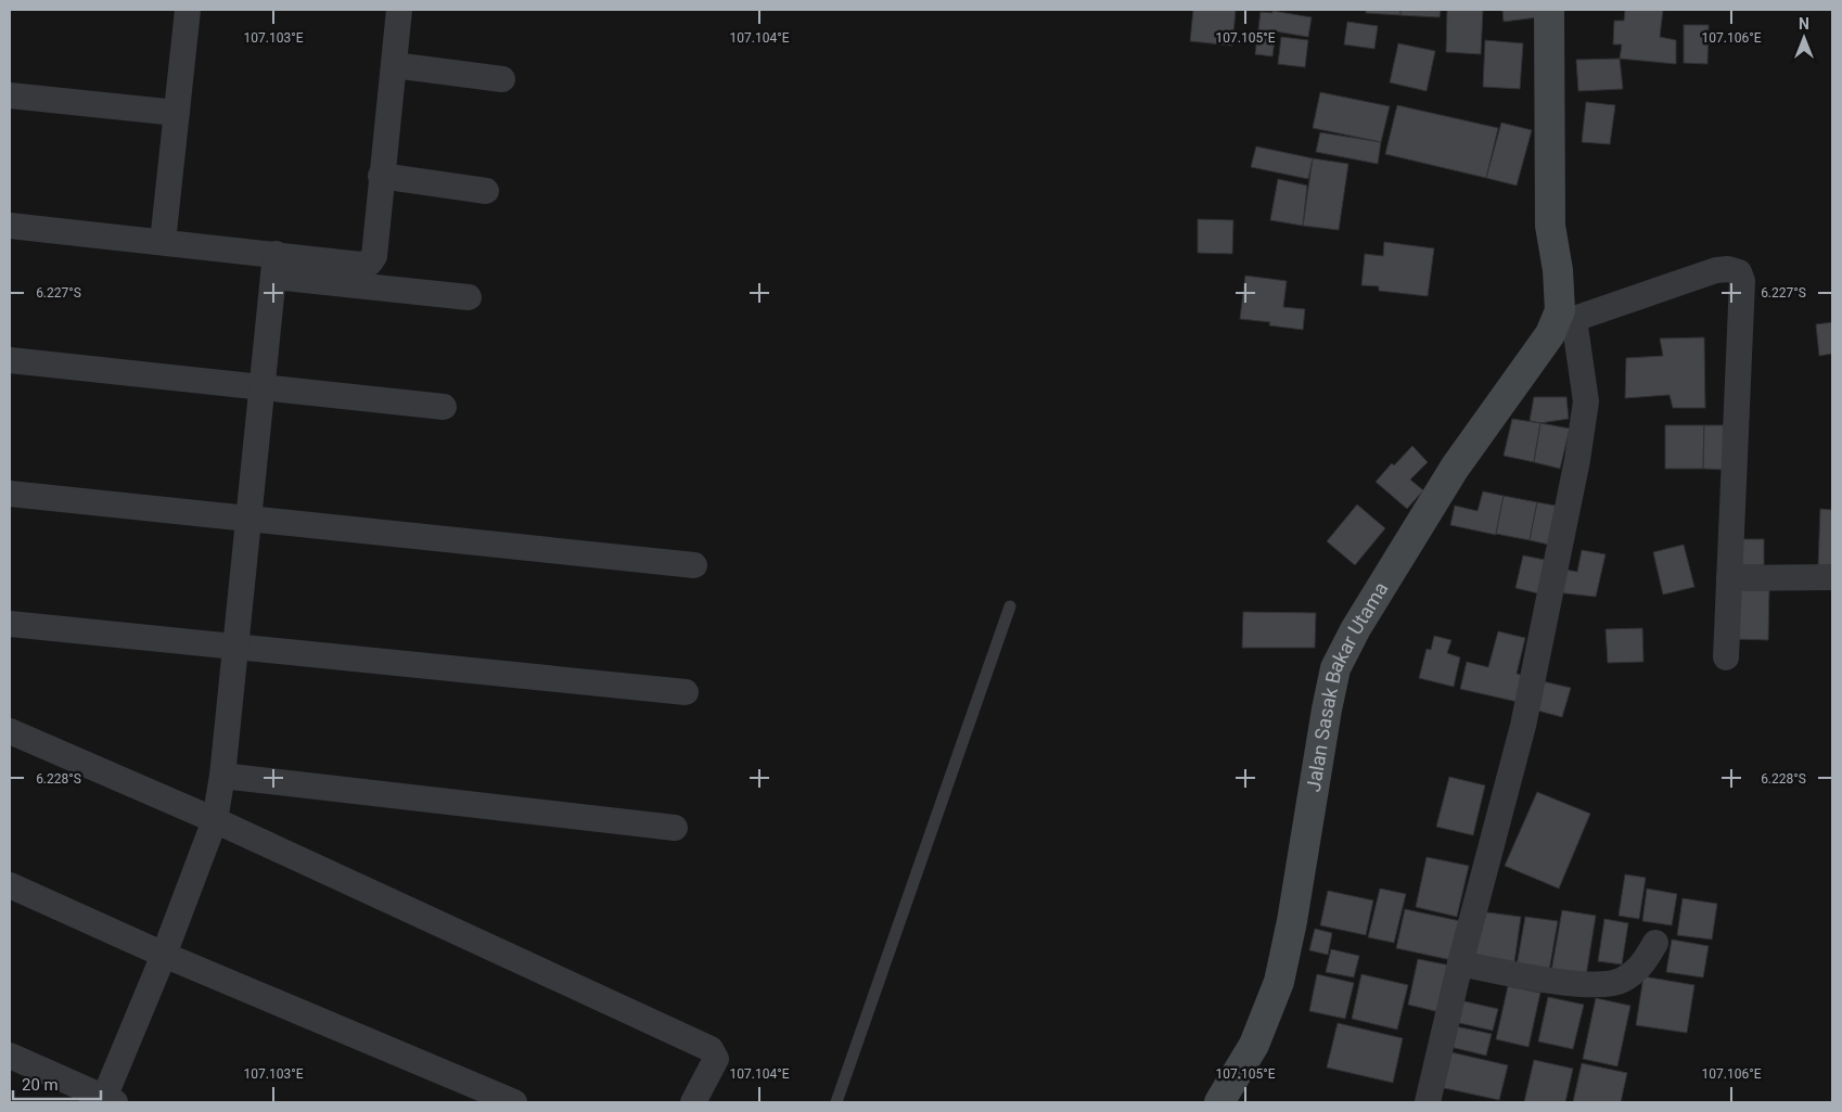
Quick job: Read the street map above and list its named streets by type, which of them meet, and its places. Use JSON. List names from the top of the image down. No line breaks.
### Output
{"streets":{"main road":["Jalan Sasak Bakar Utama"]},"scale_bar":"20 m","north":"top","coordinates":["107.103°E","107.104°E","107.105°E","107.106°E","6.227°S","6.228°S"]}
